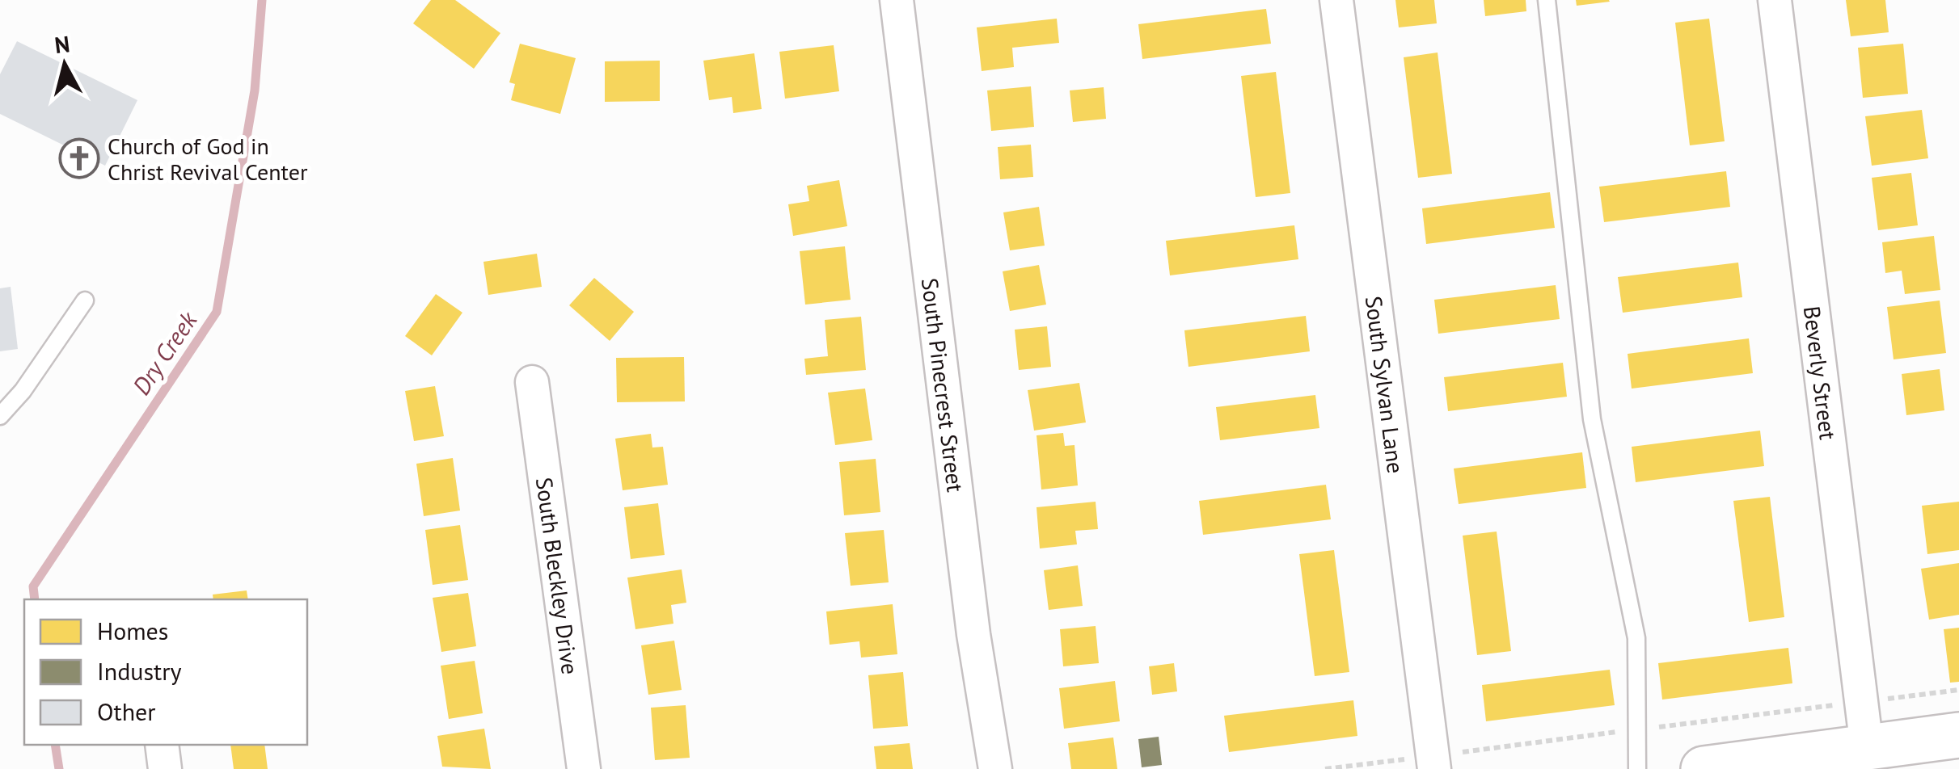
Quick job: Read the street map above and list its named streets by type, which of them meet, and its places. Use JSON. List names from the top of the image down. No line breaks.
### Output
{"streets":{"street":["Beverly Street","South Sylvan Lane","South Pinecrest Street","South Bleckley Drive"]},"water":["Dry Creek"],"places":{"church":["Church of God in Christ Revival Center"]},"legend":["Homes","Industry","Other"],"north":"top"}
